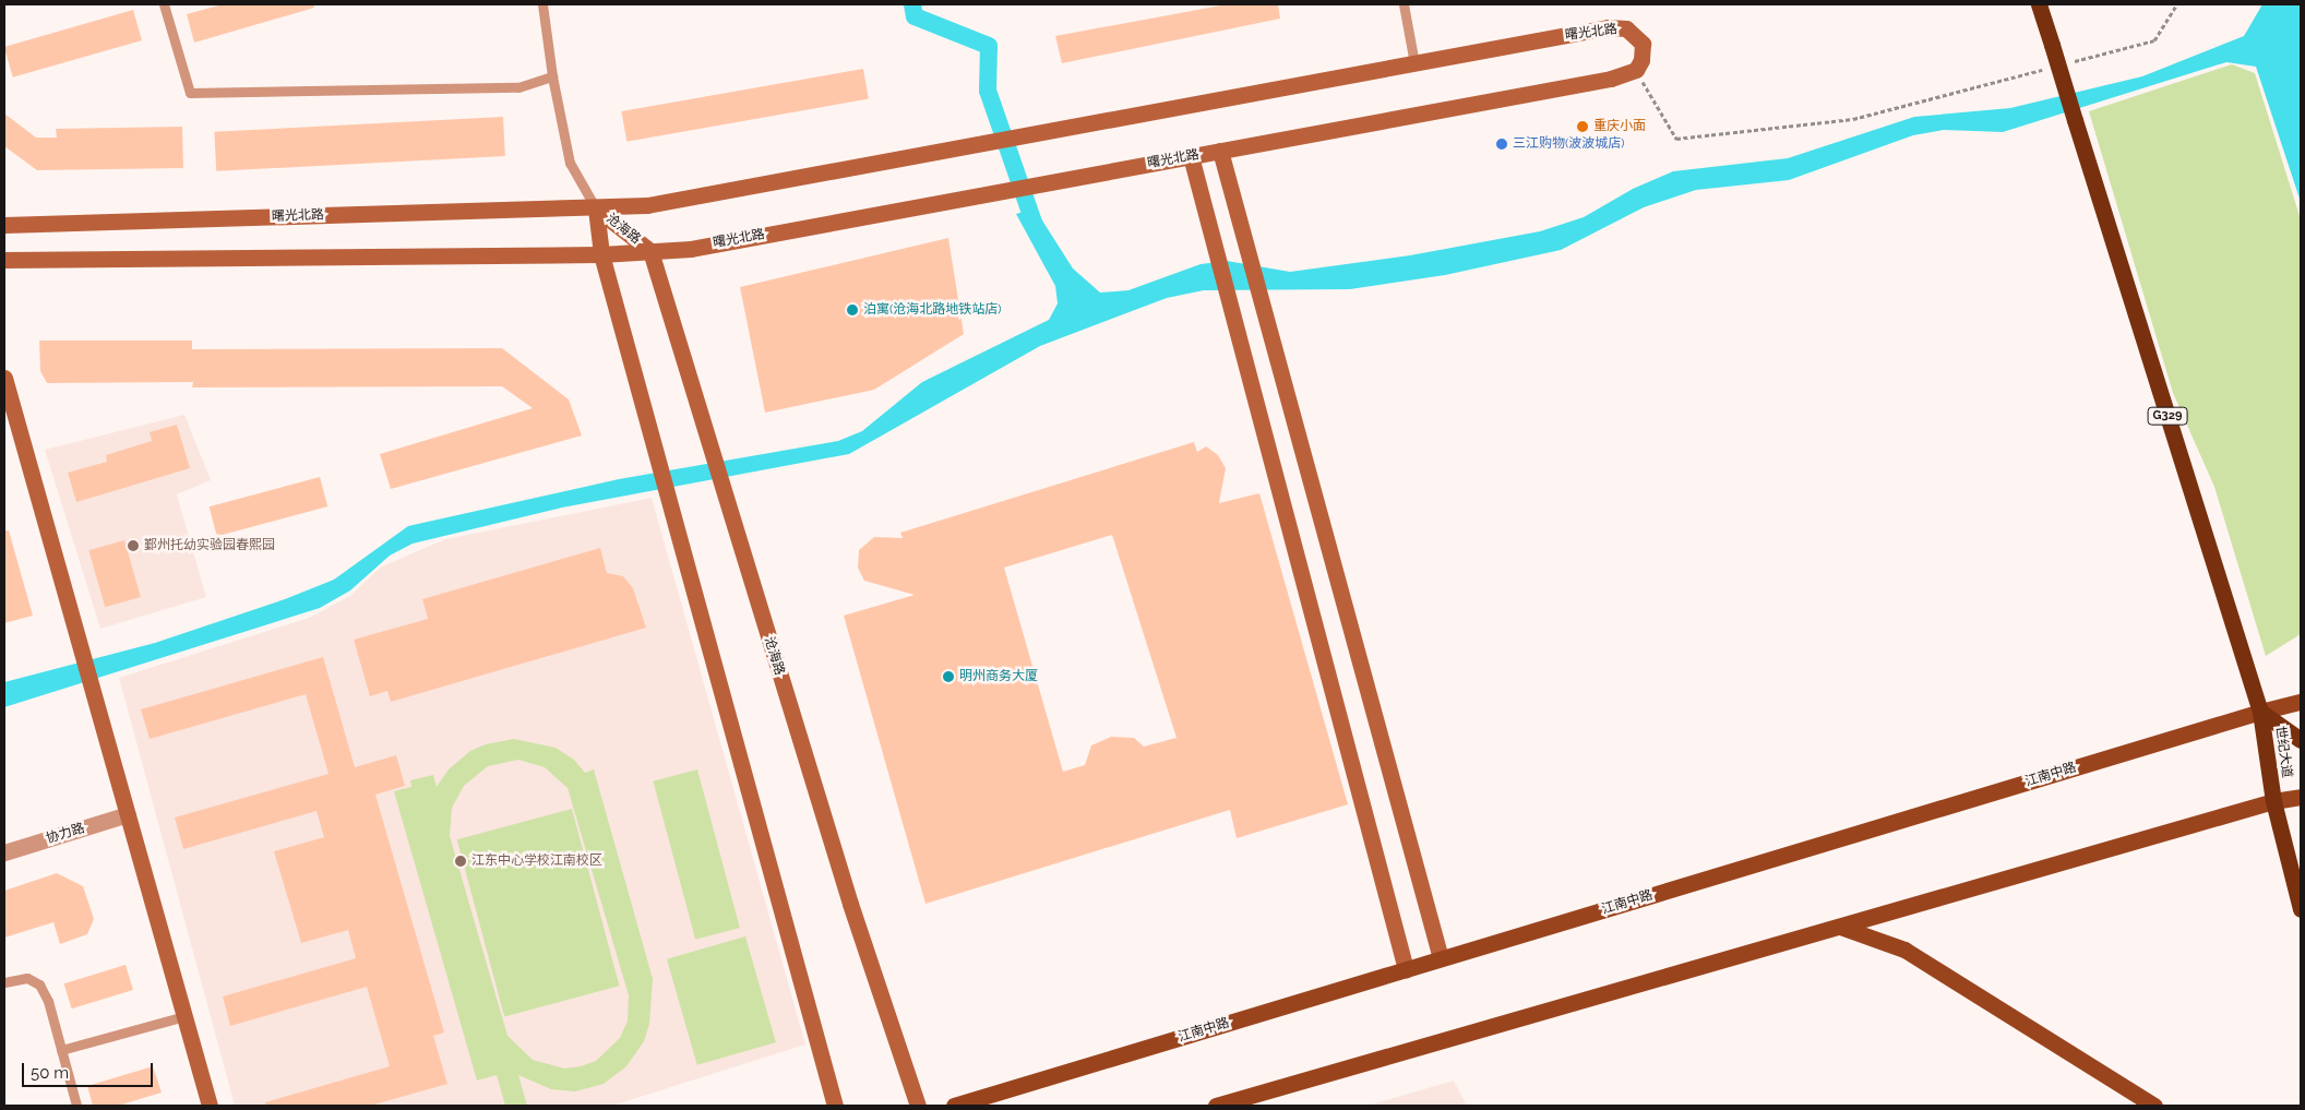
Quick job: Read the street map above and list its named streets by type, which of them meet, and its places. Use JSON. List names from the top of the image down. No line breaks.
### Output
{"streets":{"highway":["G329","世纪大道"],"main road":["江南中路"],"street":["曙光北路","沧海路","协力路"]},"crossings":[["曙光北路","沧海路"],["G329","世纪大道"],["G329","江南中路"],["世纪大道","江南中路"]],"places":["重庆小面","三江购物(波波城店)","泊寓(沧海北路地铁站店)","鄞州托幼实验园春熙园","明州商务大厦","江东中心学校江南校区"],"scale_bar":"50 m"}
